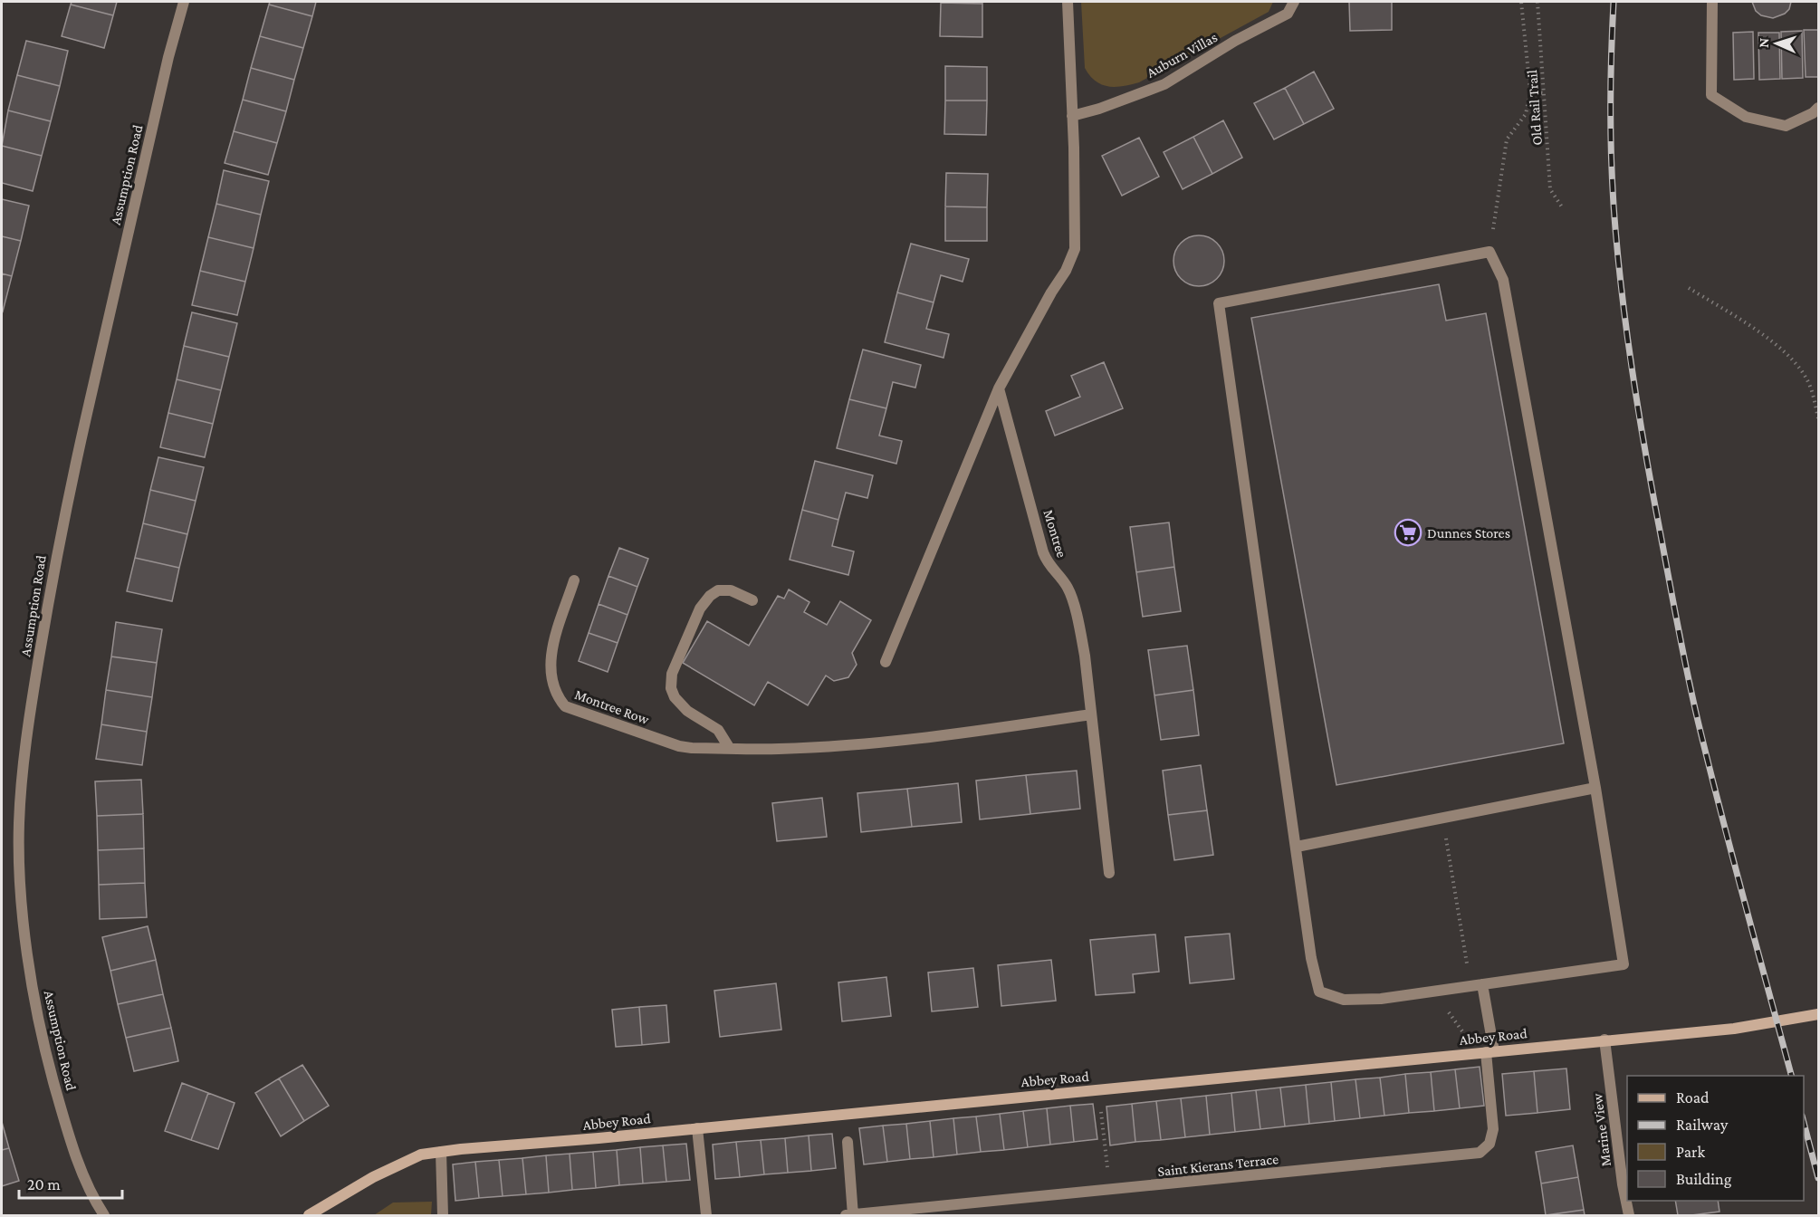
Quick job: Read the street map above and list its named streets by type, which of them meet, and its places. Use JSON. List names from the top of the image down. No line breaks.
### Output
{"streets":{"street":["Auburn Villas","Assumption Road","Montree","Montree Row","Abbey Road","Marine View","Saint Kierans Terrace"],"path":["Old Rail Trail"]},"crossings":[["Montree","Montree Row"],["Abbey Road","Marine View"],["Abbey Road","Saint Kierans Terrace"]],"places":{"supermarket":["Dunnes Stores"]},"legend":["Road","Railway","Park","Building"],"scale_bar":"20 m","north":"left"}
